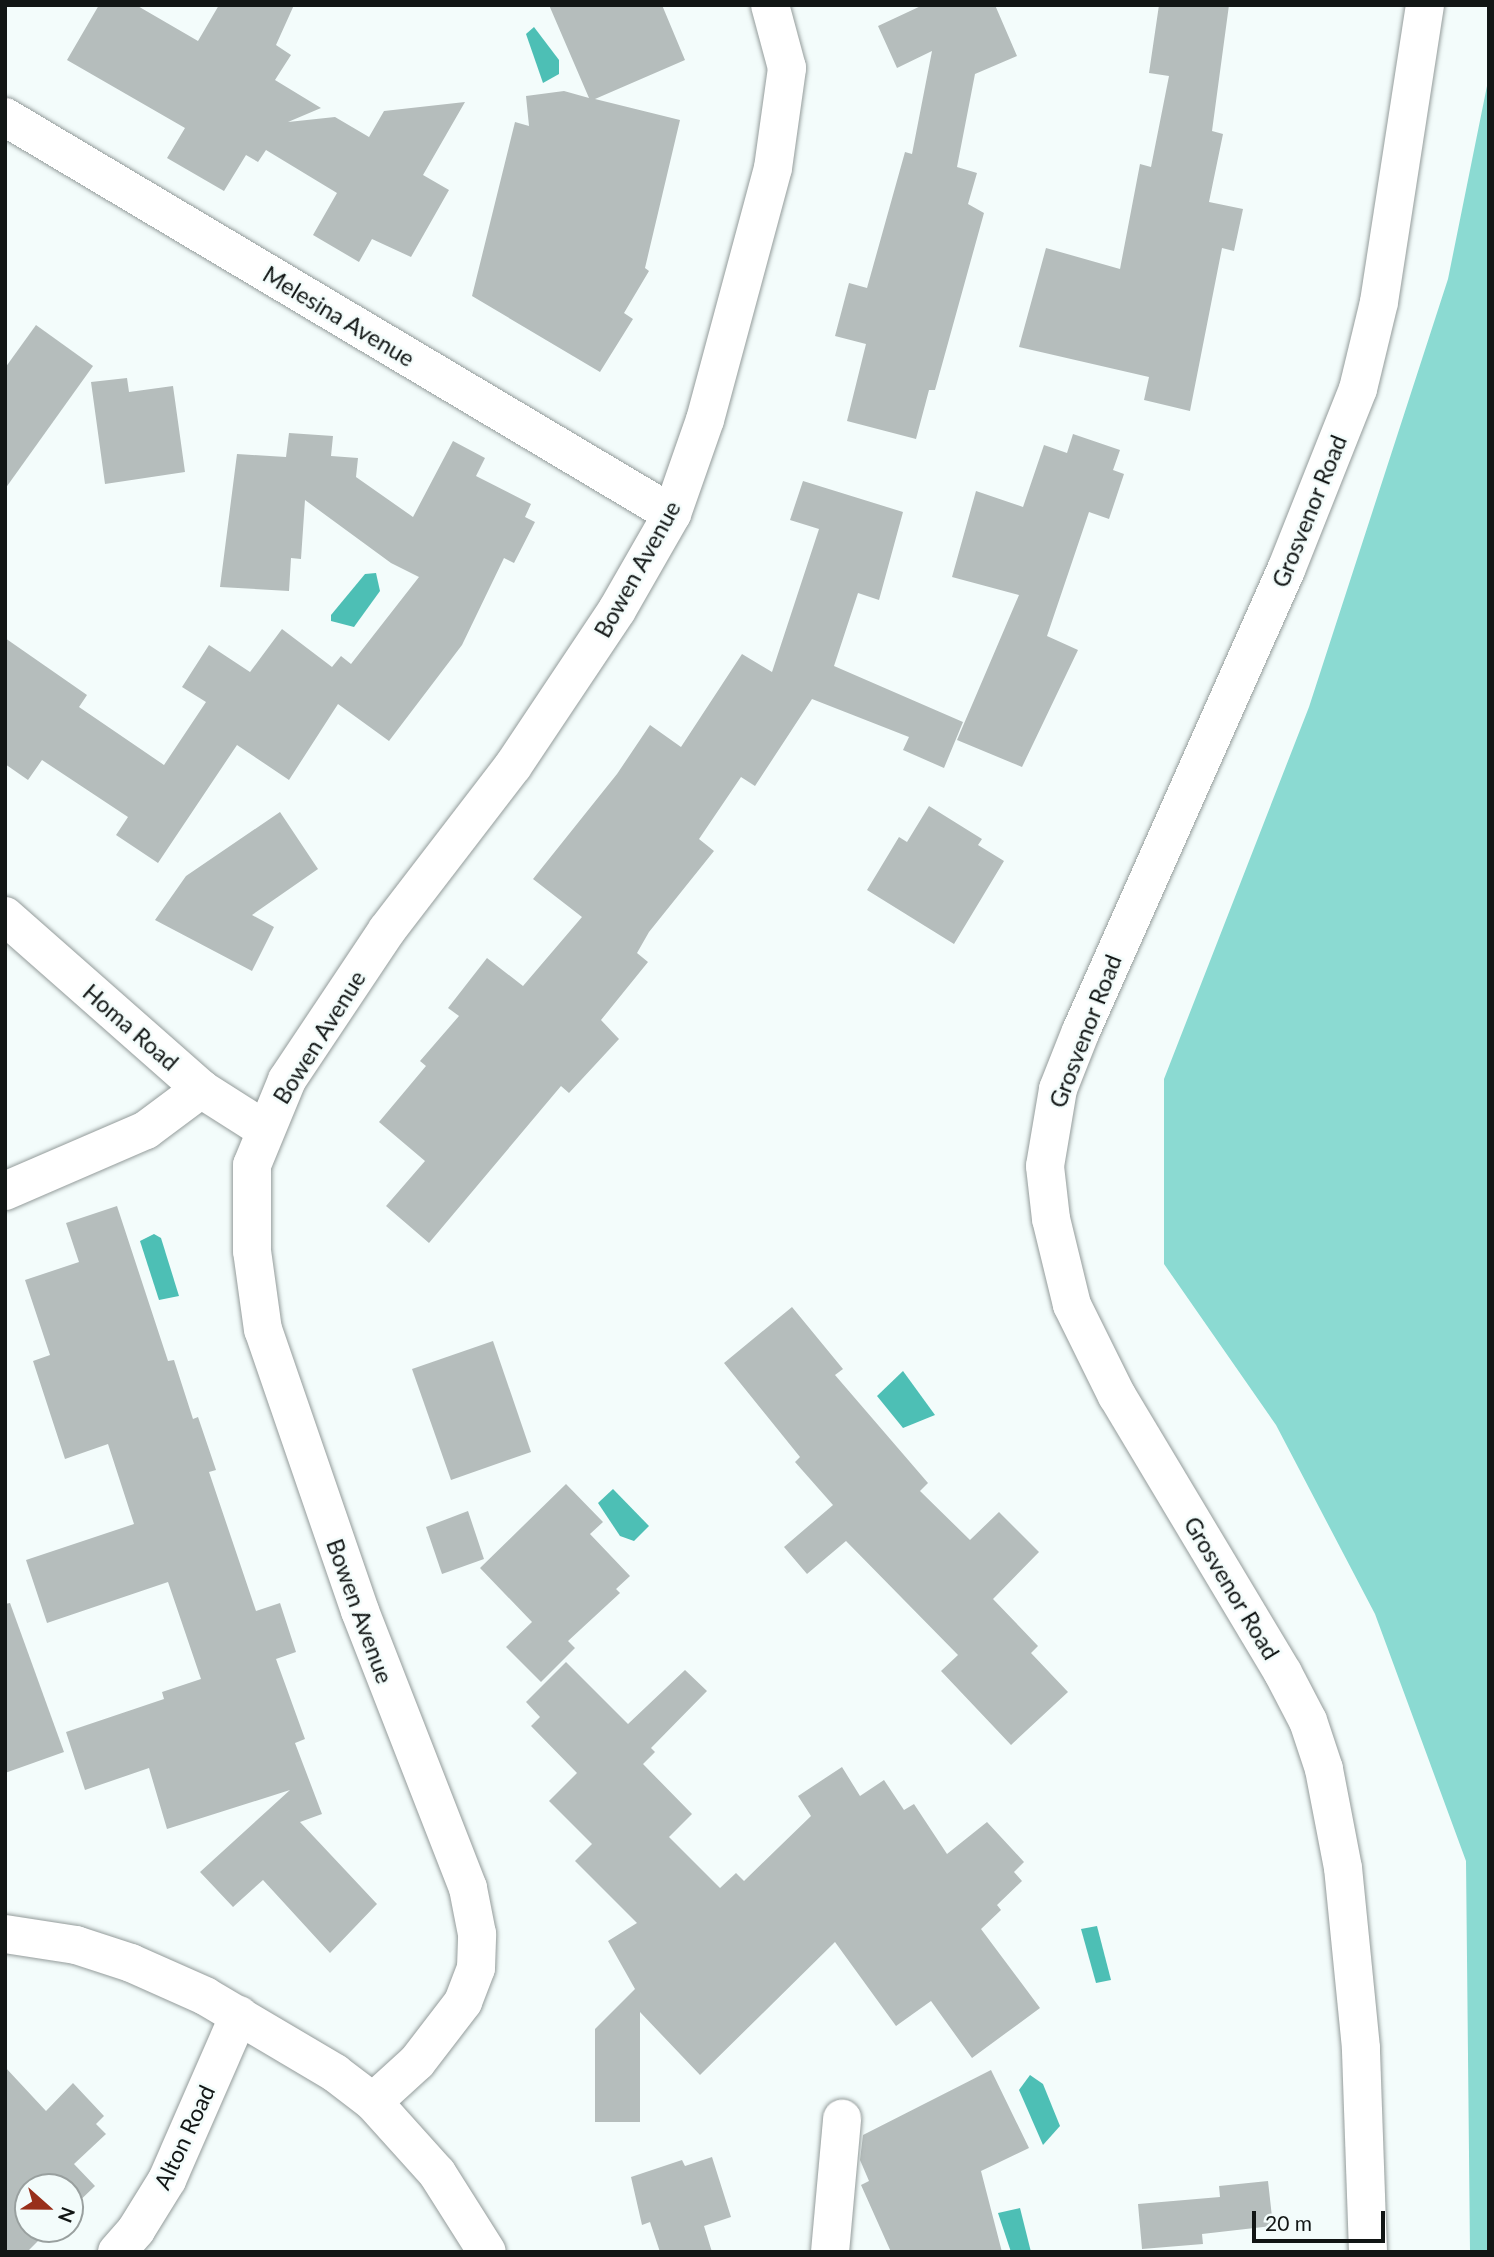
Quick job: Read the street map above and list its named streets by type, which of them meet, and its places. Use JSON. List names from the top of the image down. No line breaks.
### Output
{"streets":{"street":["Melesina Avenue","Grosvenor Road","Bowen Avenue","Homa Road","Alton Road"]},"crossings":[["Melesina Avenue","Bowen Avenue"],["Bowen Avenue","Homa Road"]],"scale_bar":"20 m","north":"right"}
